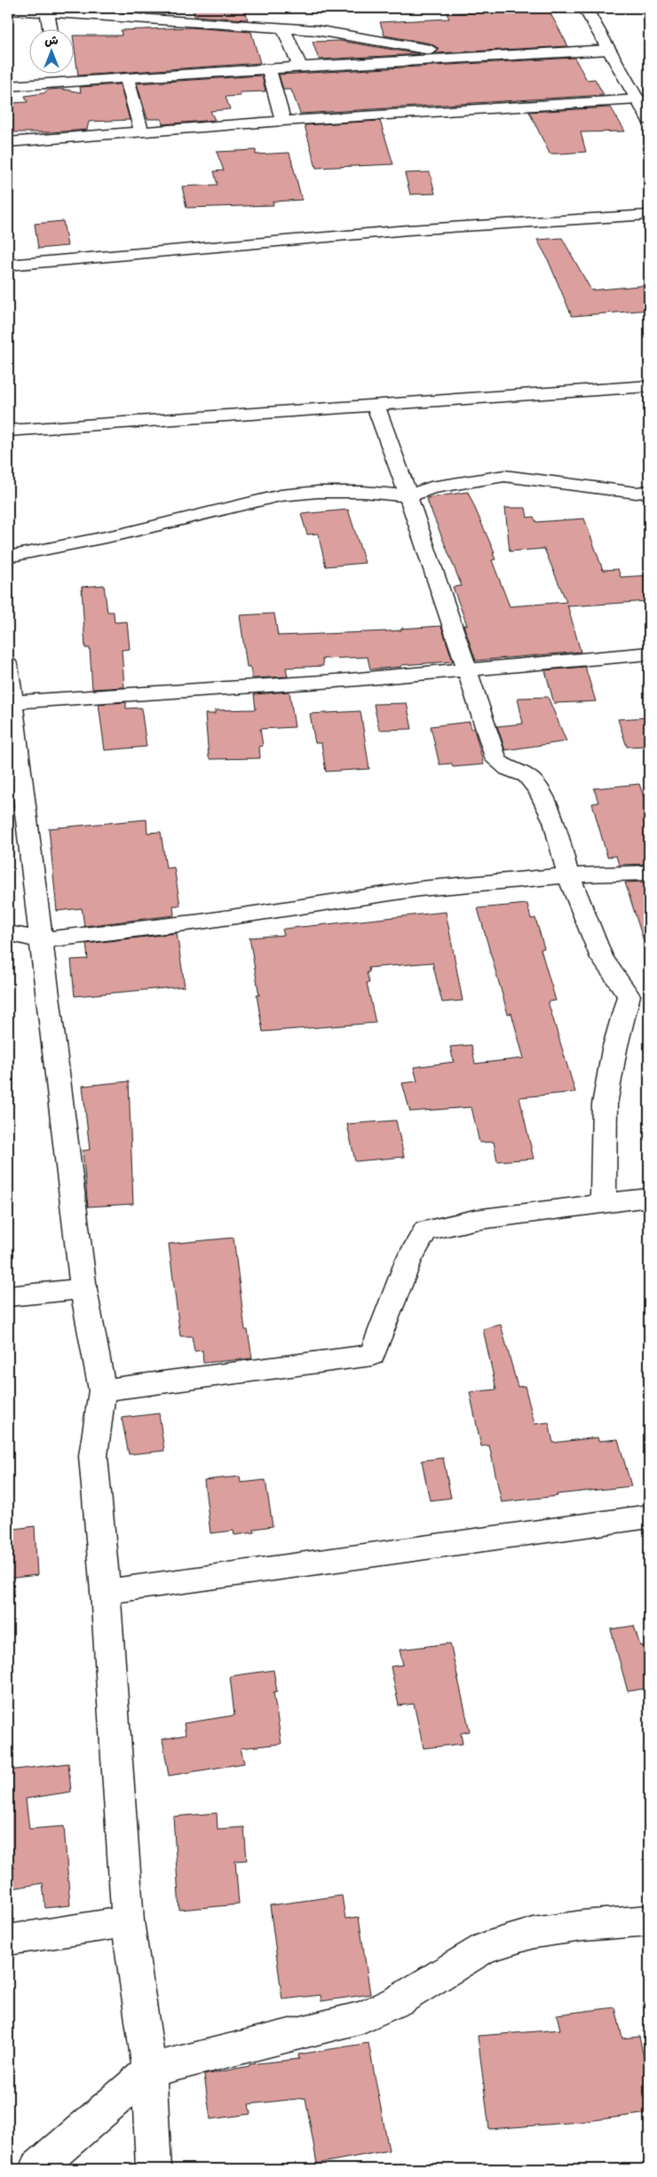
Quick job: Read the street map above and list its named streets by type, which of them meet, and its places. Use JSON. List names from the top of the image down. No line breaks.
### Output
{"north":"top"}
